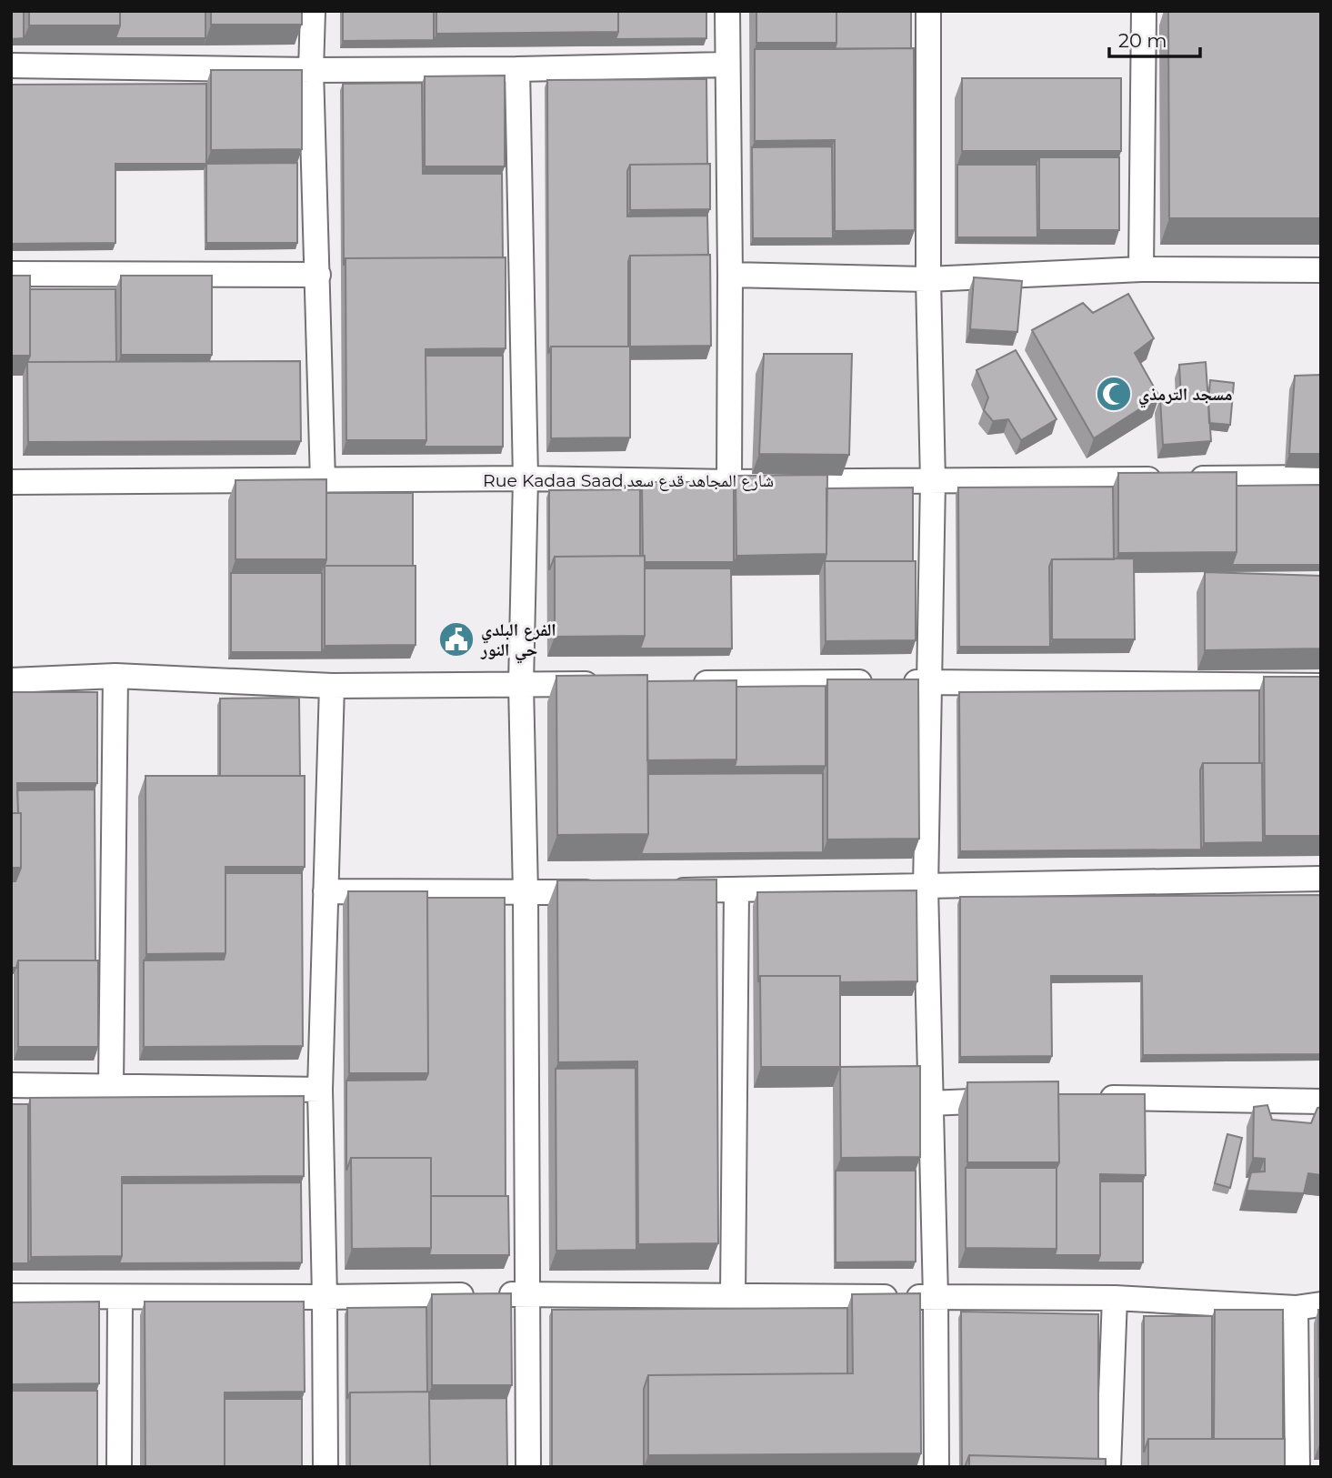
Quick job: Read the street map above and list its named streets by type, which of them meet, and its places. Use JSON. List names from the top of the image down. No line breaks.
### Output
{"streets":{"street":["Rue Kadaa Saad,شارع المجاهد قدع سعد"]},"places":{"mosque":["مسجد الترمذي"],"public building":["الفرع البلدي حي النور"]},"scale_bar":"20 m"}
